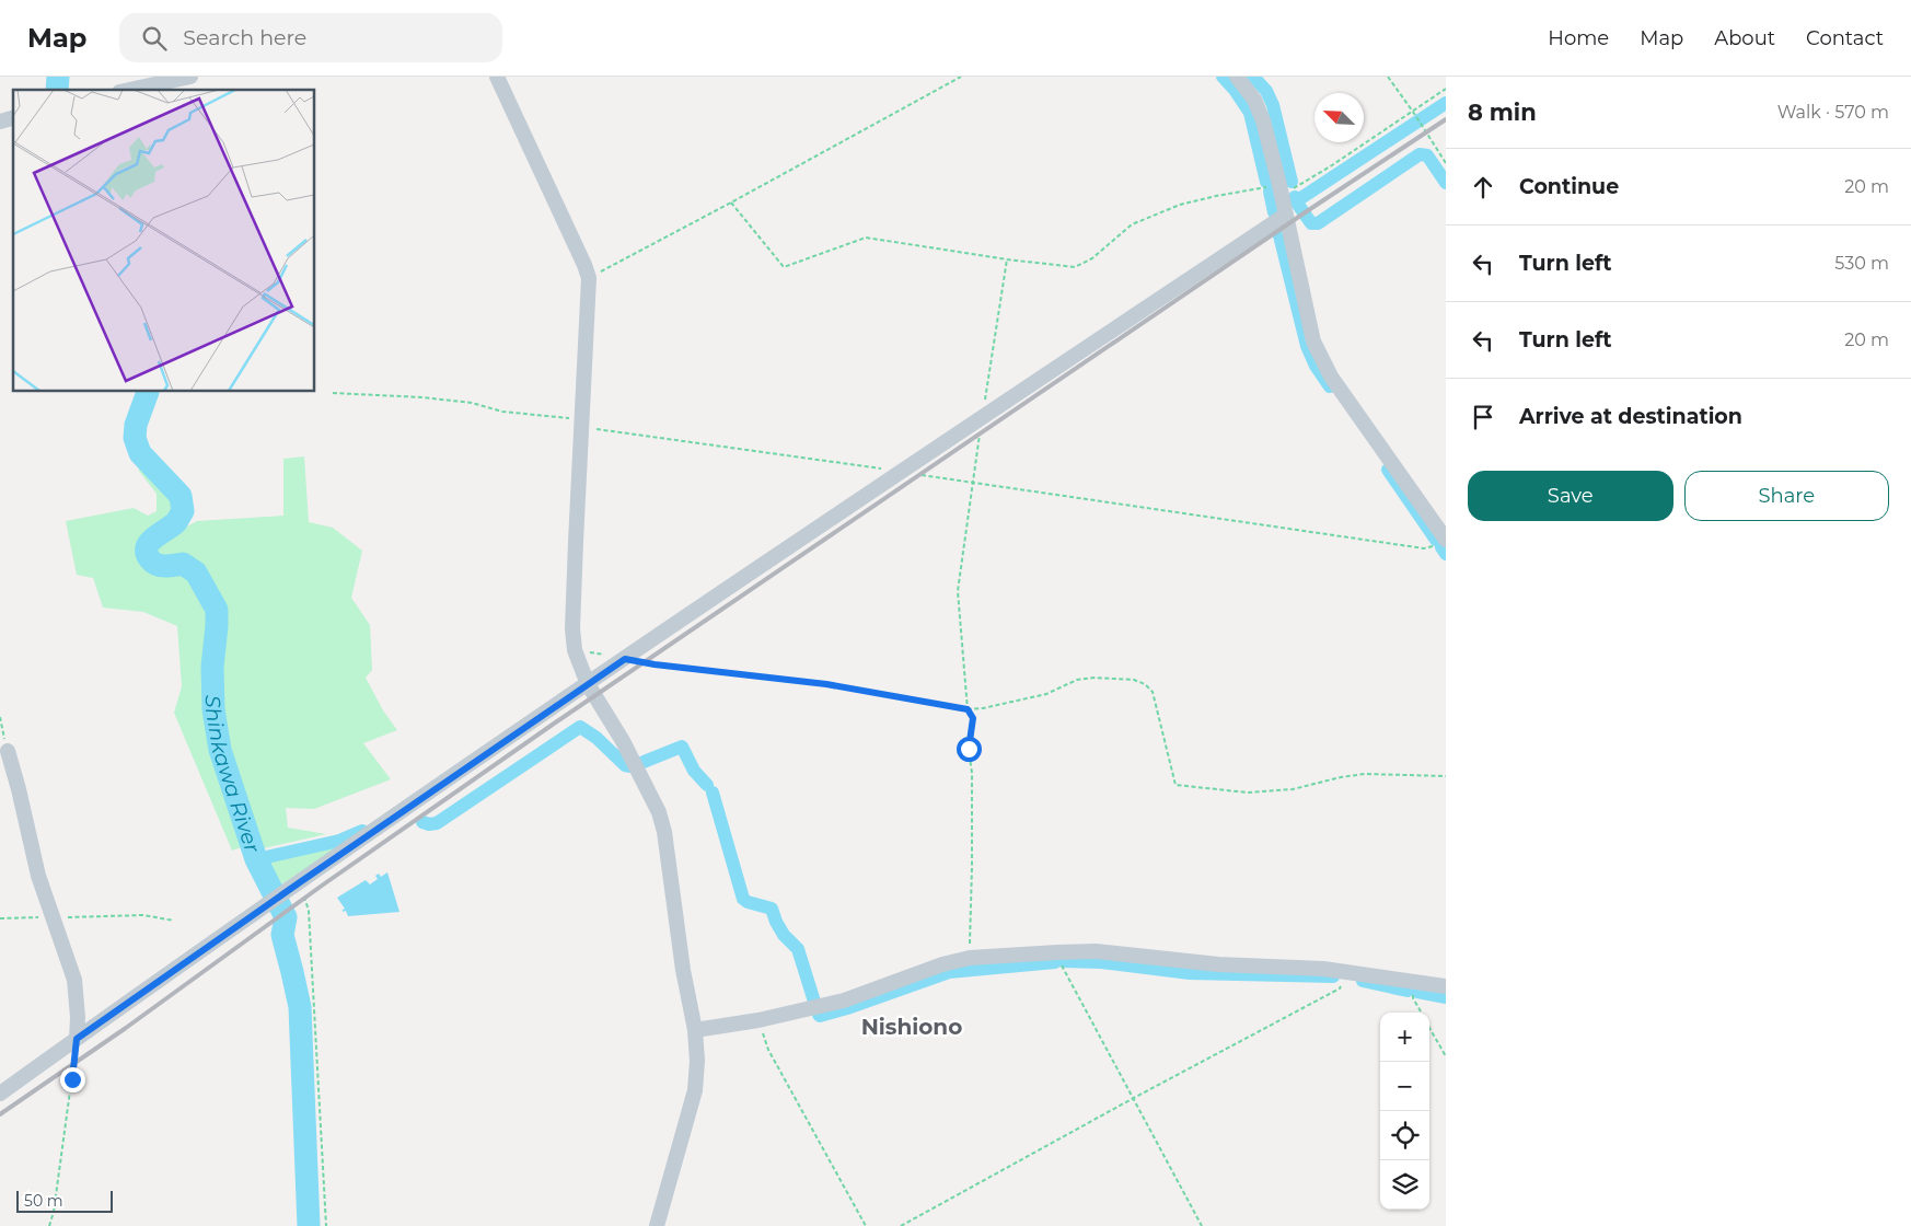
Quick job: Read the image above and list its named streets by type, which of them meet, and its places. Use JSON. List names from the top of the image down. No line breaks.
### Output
{"districts":["Nishiono"],"water":["Shinkawa River"],"scale_bar":"50 m","north":"top left","page":{"header":"Map","search":"Search here","nav":["Home","Map","About","Contact"],"heading":["8 min","Walk · 570 m"],"list":[["Continue","20 m"],["Turn left","530 m"],["Turn left","20 m"],"Arrive at destination"],"buttons":["Save","Share"],"map_buttons":["+","−"],"scale":"50 m"}}
